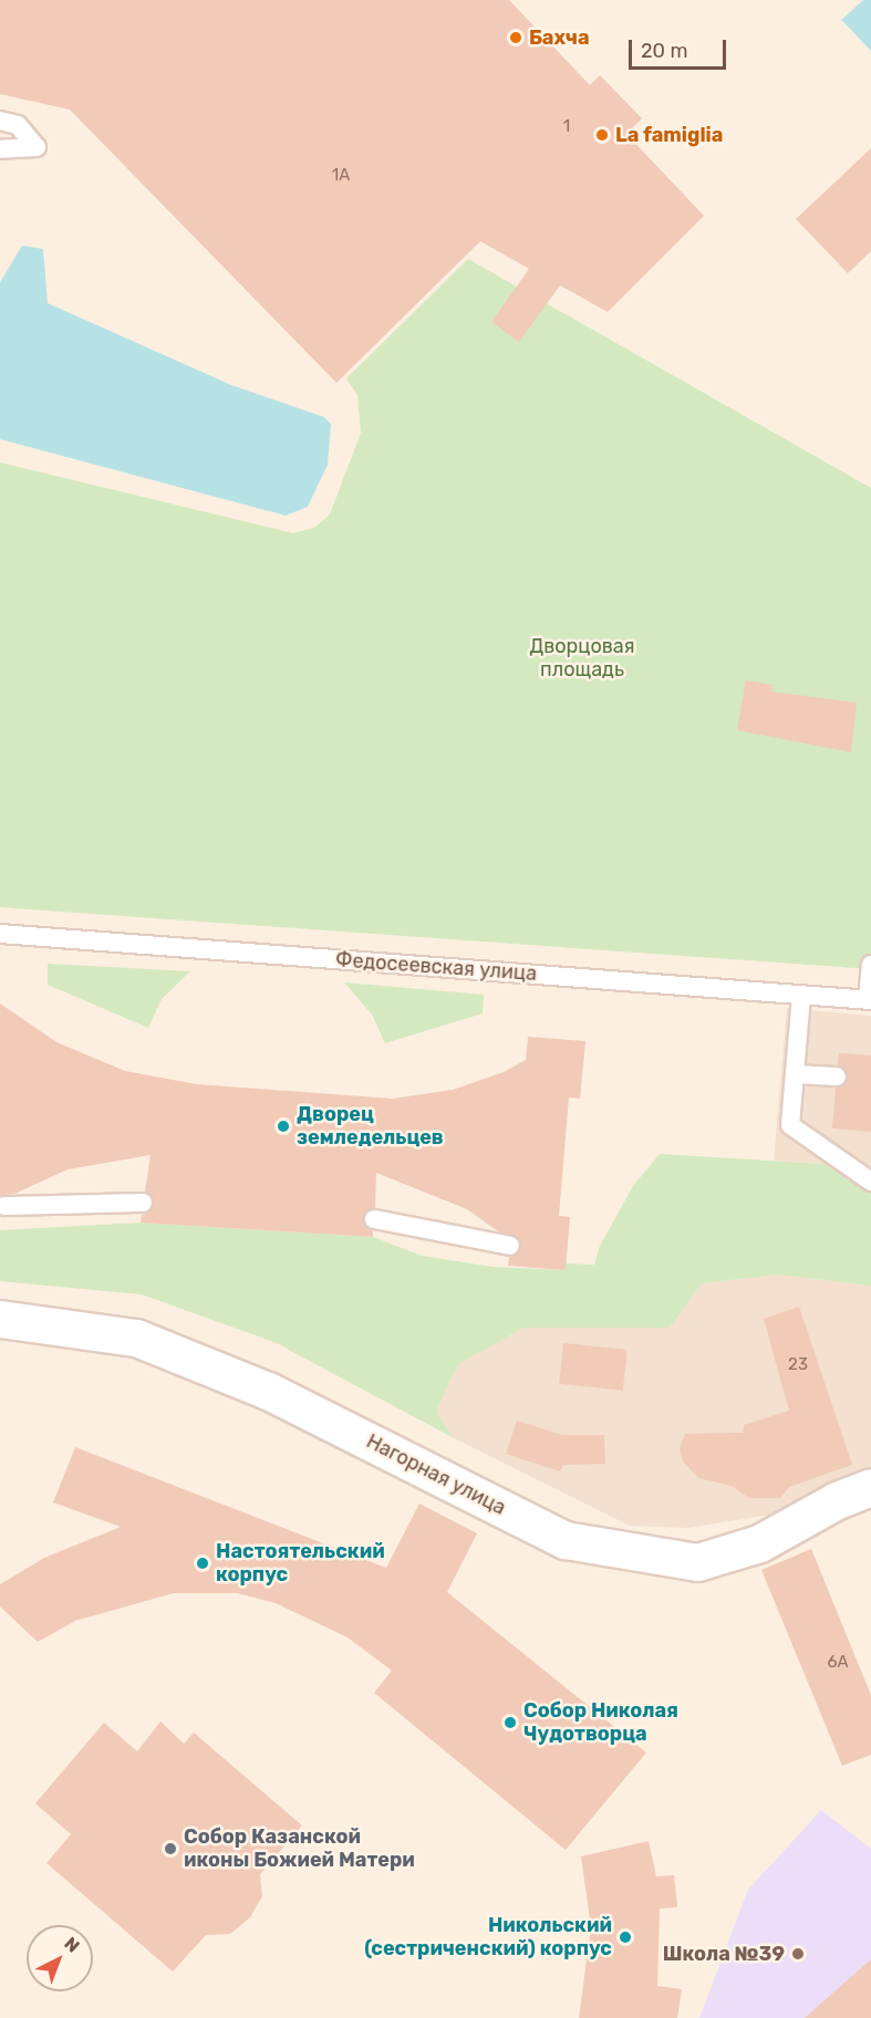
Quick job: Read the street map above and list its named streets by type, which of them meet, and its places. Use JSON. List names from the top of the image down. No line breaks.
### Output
{"streets":{"street":["Нагорная улица"],"lane":["Федосеевская улица"]},"parks":["Дворцовая площадь"],"places":["Бахча","La famiglia","Дворец земледельцев","Настоятельский корпус","Собор Николая Чудотворца","Собор Казанской иконы Божией Матери","Никольский (сестриченский) корпус","Школа №39"],"house_numbers":["1","1А","23","6А"],"scale_bar":"20 m","north":"top right"}
